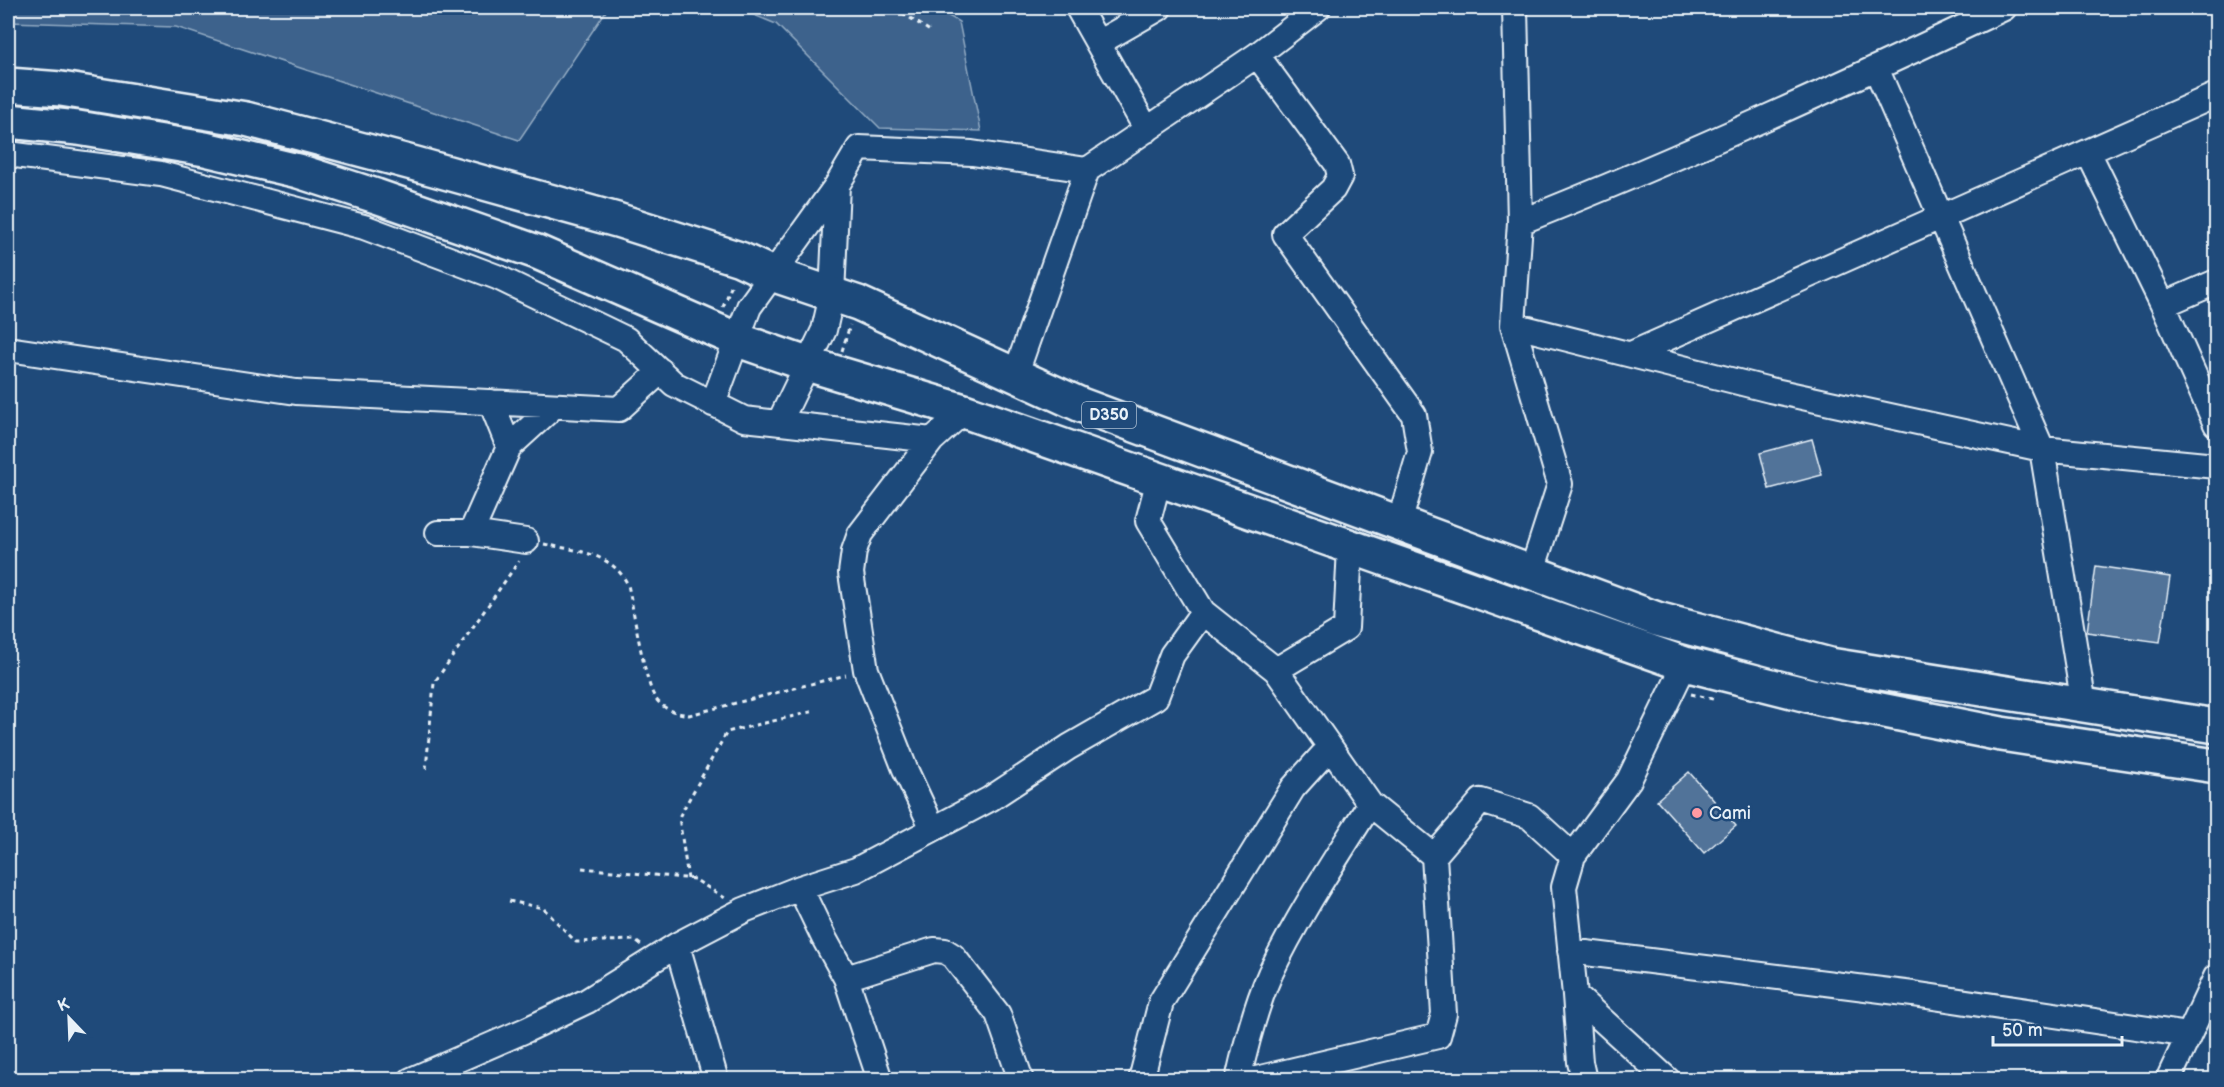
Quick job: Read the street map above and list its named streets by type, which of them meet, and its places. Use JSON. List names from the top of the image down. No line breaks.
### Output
{"streets":{"highway":["D350"]},"places":["Cami"],"scale_bar":"50 m","north":"top left"}
